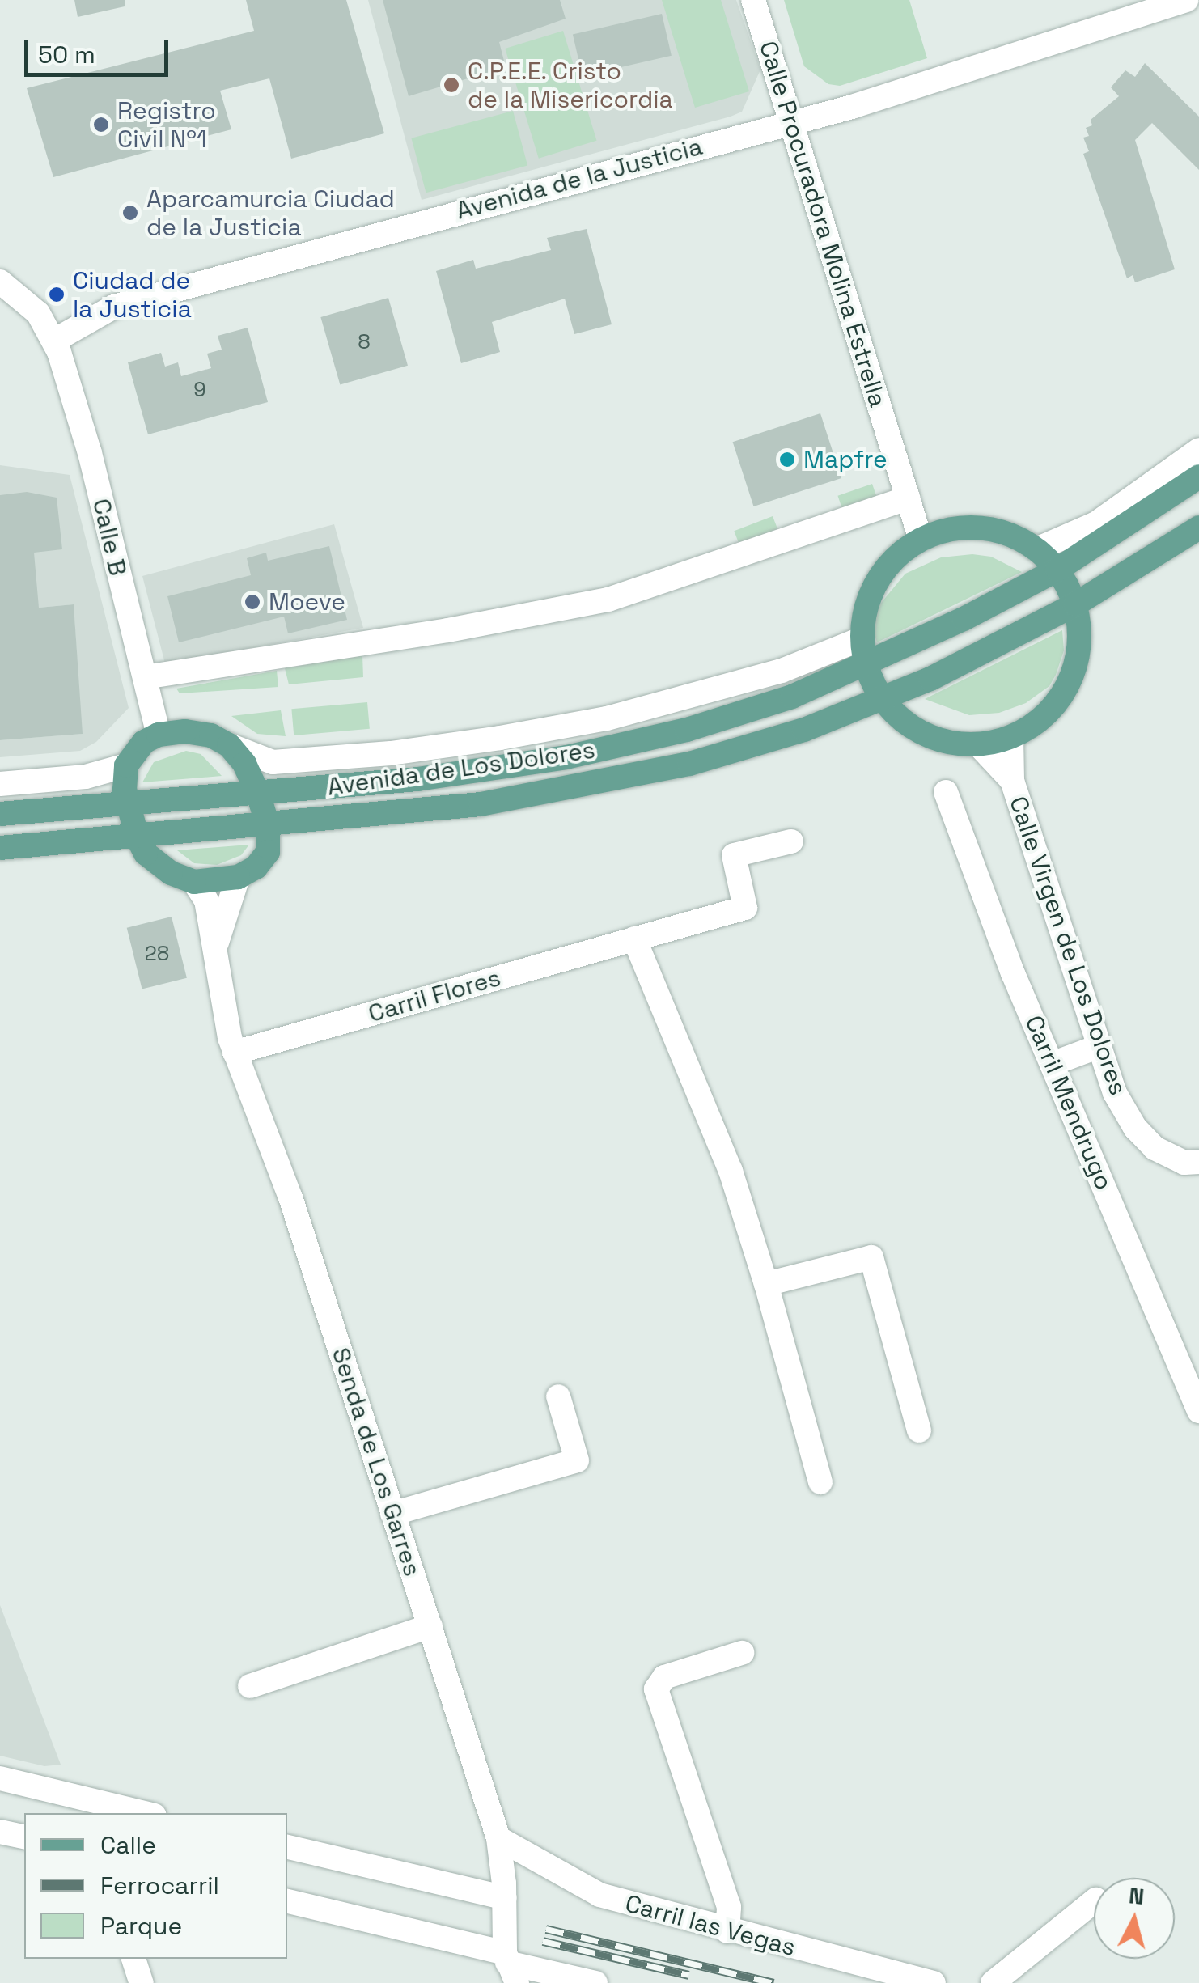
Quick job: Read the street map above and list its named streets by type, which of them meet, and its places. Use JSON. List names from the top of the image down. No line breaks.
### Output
{"streets":{"main road":["Avenida de Los Dolores"],"street":["Avenida de la Justicia","Calle Procuradora Molina Estrella","Calle B","Calle Virgen de Los Dolores","Carril Flores","Carril Mendrugo","Senda de Los Garres","Carril las Vegas"]},"crossings":[["Avenida de la Justicia","Calle Procuradora Molina Estrella"],["Avenida de la Justicia","Calle B"],["Carril Flores","Senda de Los Garres"],["Senda de Los Garres","Carril las Vegas"]],"places":["C.P.E.E. Cristo de la Misericordia","Registro Civil Nº1","Aparcamurcia Ciudad de la Justicia","Ciudad de la Justicia","Mapfre","Moeve"],"house_numbers":["8","9","28"],"legend":["Calle","Ferrocarril","Parque"],"scale_bar":"50 m","north":"top"}
